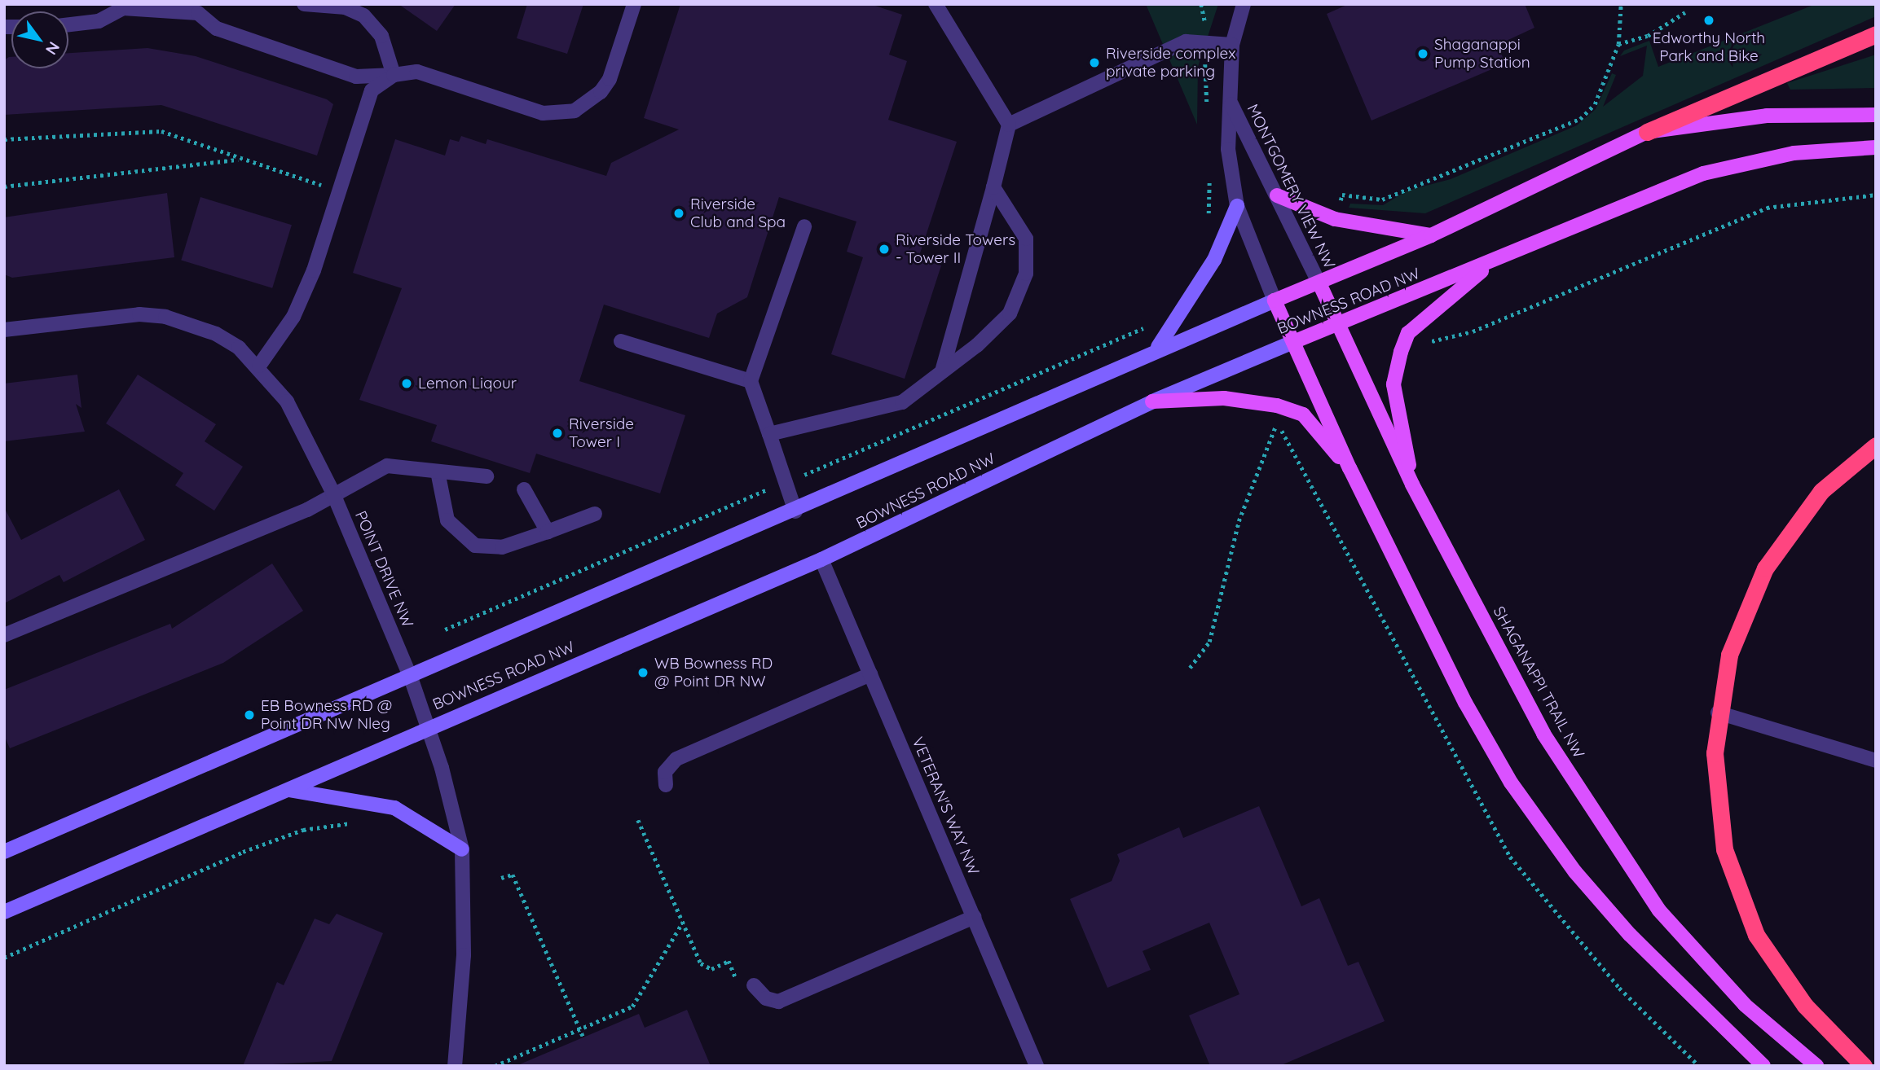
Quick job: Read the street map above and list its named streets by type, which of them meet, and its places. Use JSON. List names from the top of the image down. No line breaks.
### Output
{"streets":{"main road":["BOWNESS ROAD NW","SHAGANAPPI TRAIL NW"],"street":["MONTGOMERY VIEW NW","POINT DRIVE NW","VETERAN'S WAY NW"]},"crossings":[["MONTGOMERY VIEW NW","BOWNESS ROAD NW"],["MONTGOMERY VIEW NW","SHAGANAPPI TRAIL NW"],["BOWNESS ROAD NW","POINT DRIVE NW"],["BOWNESS ROAD NW","SHAGANAPPI TRAIL NW"],["BOWNESS ROAD NW","VETERAN'S WAY NW"]],"places":["Edworthy North Park and Bike","Shaganappi Pump Station","Riverside complex private parking","Riverside Club and Spa","Riverside Towers - Tower II","Lemon Liqour","Riverside Tower I","WB Bowness RD @ Point DR NW","EB Bowness RD @ Point DR NW Nleg"],"north":"bottom right"}
